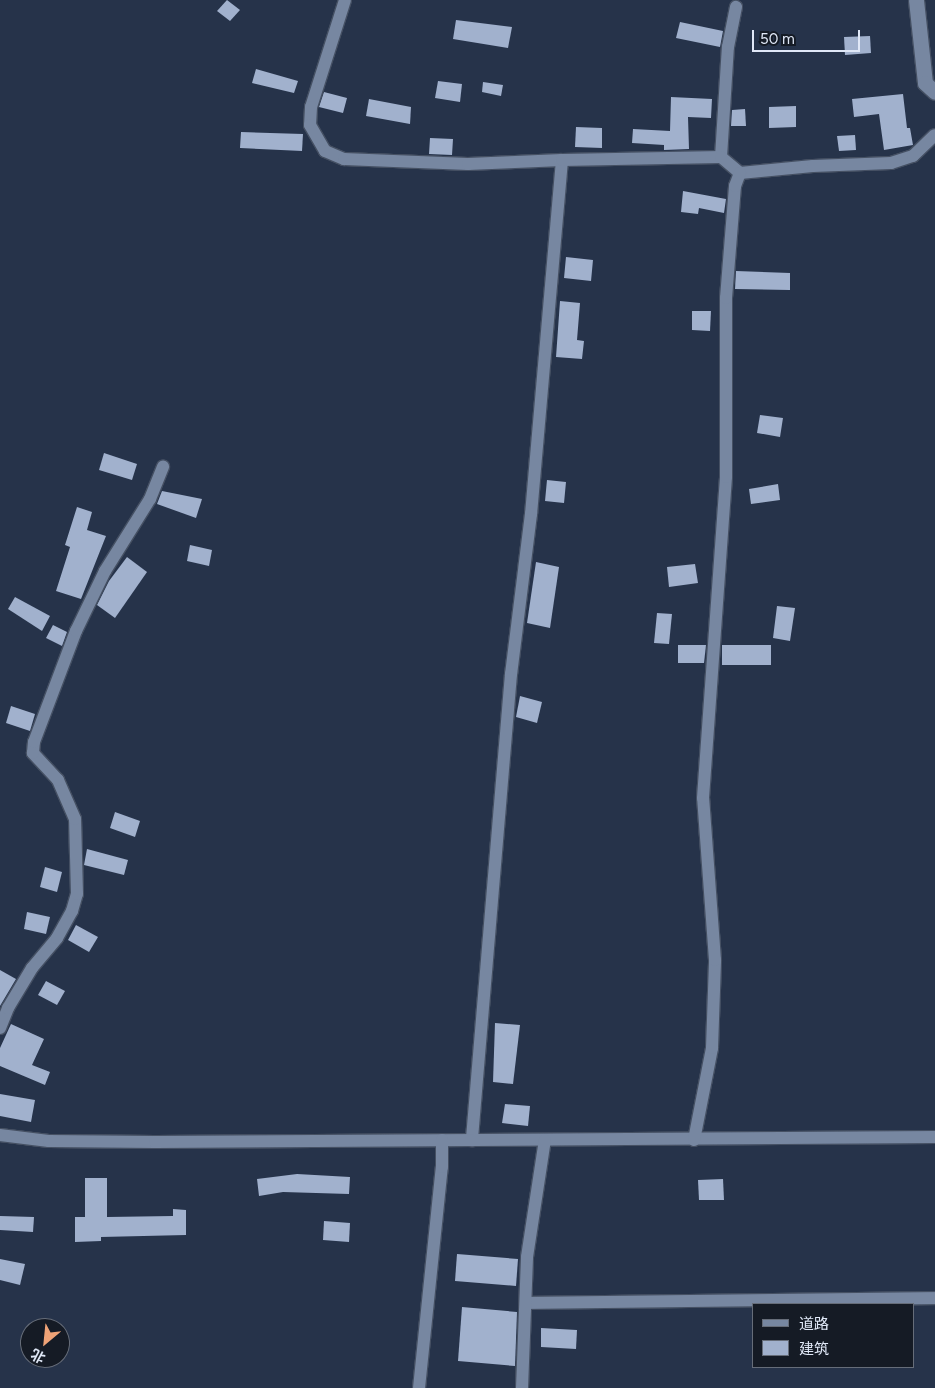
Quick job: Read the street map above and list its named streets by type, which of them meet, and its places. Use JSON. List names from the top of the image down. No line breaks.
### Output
{"legend":["道路","建筑"],"scale_bar":"50 m","north":"bottom left"}
